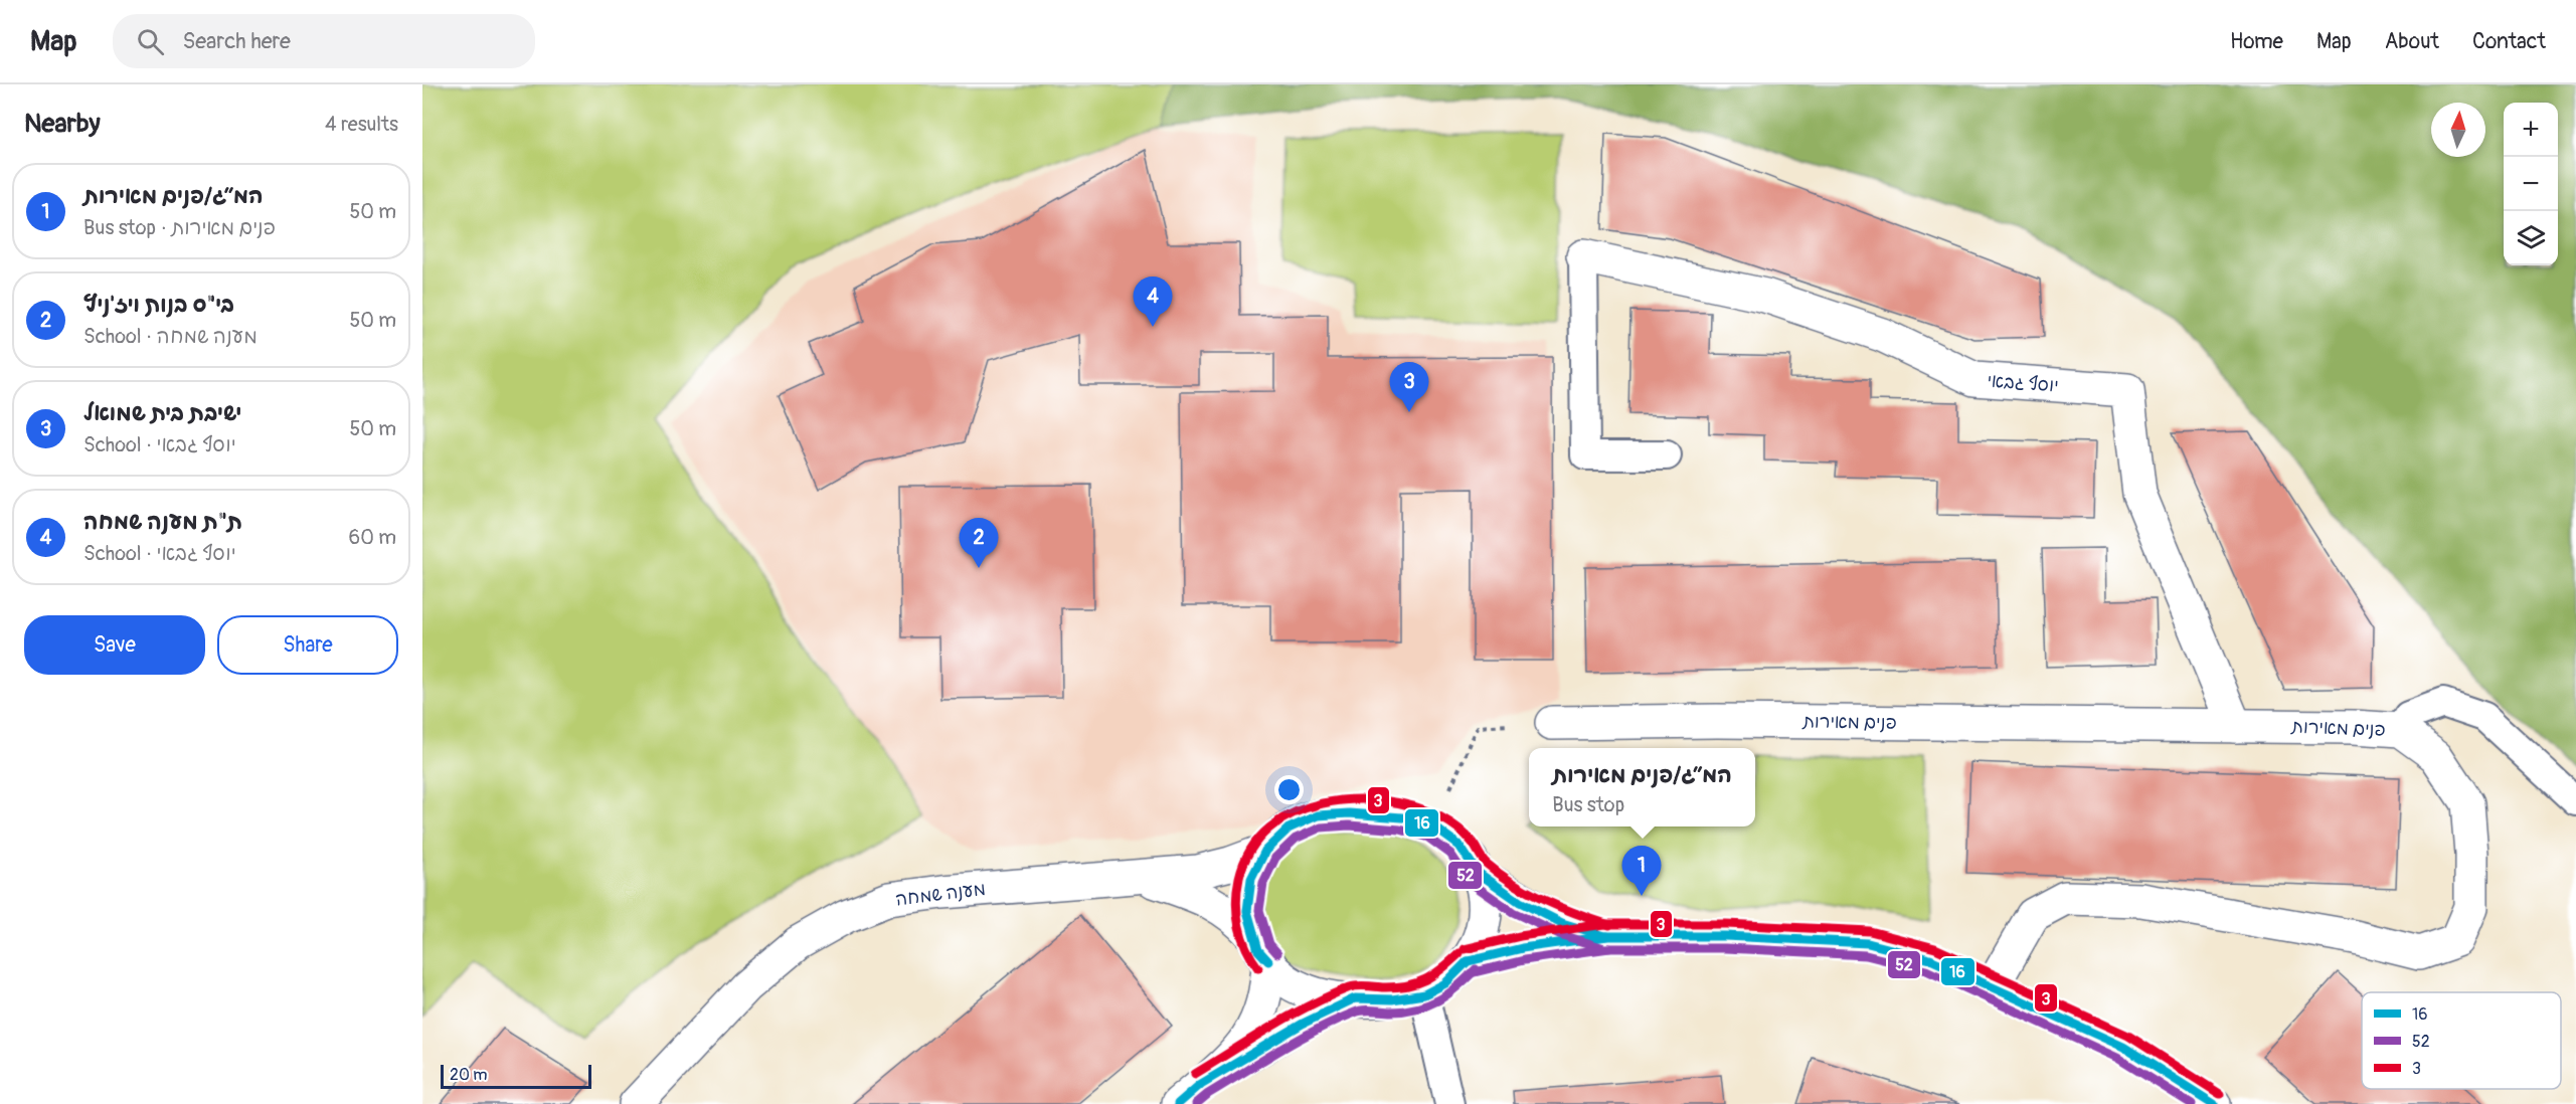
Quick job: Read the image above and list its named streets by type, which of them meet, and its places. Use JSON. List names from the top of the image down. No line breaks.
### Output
{"streets":{"street":["יוסף גבאי","פנים מאירות","מענה שמחה"]},"crossings":[["יוסף גבאי","פנים מאירות"]],"lines":["transit line 3","transit line 16","transit line 52"],"legend":["16","52","3"],"scale_bar":"20 m","north":"top","page":{"header":"Map","search":"Search here","nav":["Home","Map","About","Contact"],"heading":["Nearby","4 results"],"map_buttons":["+","−"],"list":[{"mark":"1","name":"המ״ג/פנים מאירות","note":"Bus stop · פנים מאירות","value":"50 m"},{"mark":"2","name":"בי\"ס בנות ויז'ניץ","note":"School · מענה שמחה","value":"50 m"},{"mark":"3","name":"ישיבת בית שמואל","note":"School · יוסף גבאי","value":"50 m"},{"mark":"4","name":"ת\"ת מענה שמחה","note":"School · יוסף גבאי","value":"60 m"}],"pins":["4","3","2","1"],"buttons":["Save","Share"],"popup":["המ״ג/פנים מאירות","Bus stop"],"scale":"20 m"}}
